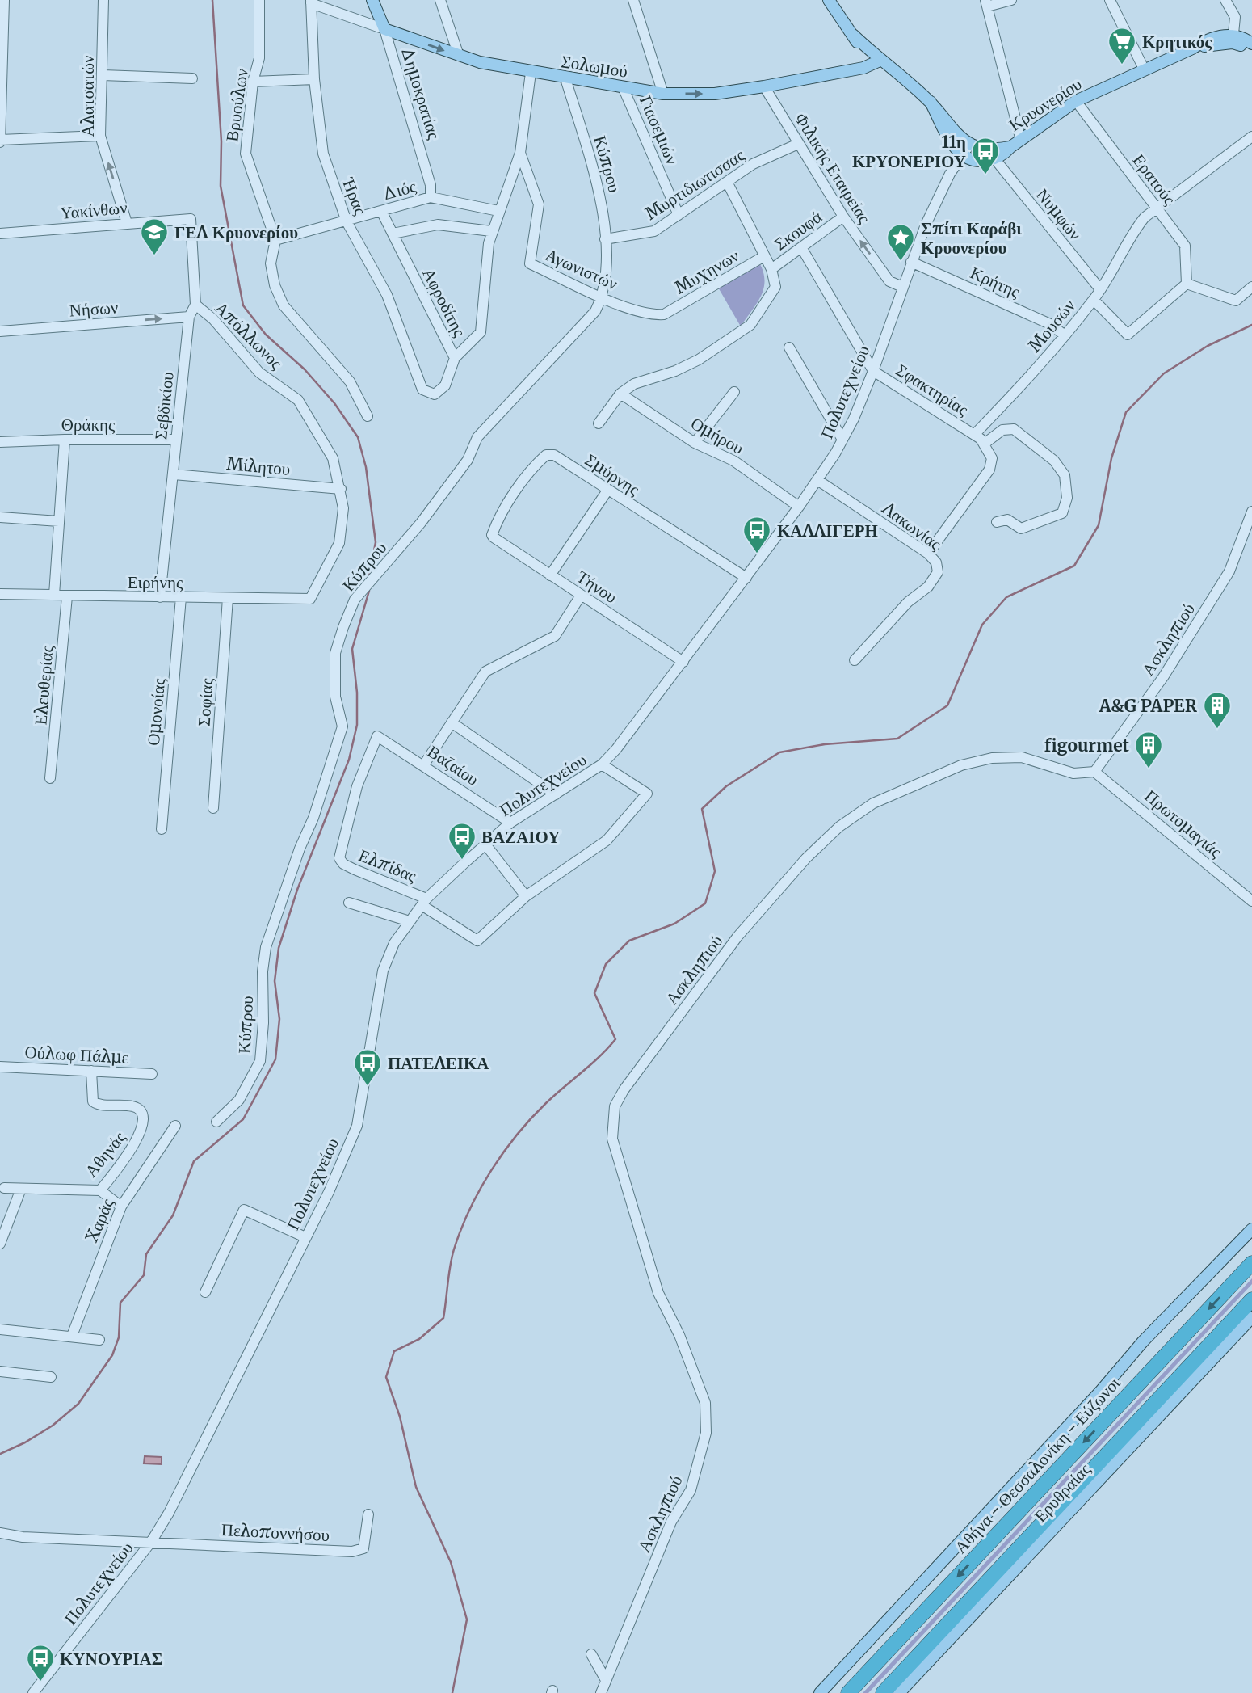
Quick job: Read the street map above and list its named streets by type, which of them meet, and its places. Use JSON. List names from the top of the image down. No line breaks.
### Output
{"streets":{"highway":["Αθήνα - Θεσσαλονίκη - Εύζωνοι"],"main road":["Σολωμού","Δημοκρατίας","Κρυονερίου","Ερυθραίας"],"street":["Αλατσατών","Βρυούλων","Γιασεμιών","Κύπρου","Φιλικής Εταιρείας","Ερατούς","Μυρτιδιωτισσας","Διός","Ήρας","Υακίνθων","Νυμφών","Σκουφά","Αγωνιστών","Μυχηνων","Κρήτης","Αφροδίτης","Νήσων","Μουσών","Απόλλωνος","Σφακτηρίας","Πολυτεχνείου","Σεβδικίου","Θράκης","Ομήρου","Μίλητου","Σμύρνης","Λακωνίας","Ειρήνης","Τήνου","Ασκληπιού","Ελευθερίας","Σοφίας","Ομονοίας","Βαζαίου","Πρωτομαγιάς","Ελπίδας","Ούλωφ Πάλμε","Αθηνάς","Χαράς","Πελοποννήσου"]},"crossings":[["Σολωμού","Δημοκρατίας"],["Σολωμού","Γιασεμιών"],["Σολωμού","Κύπρου"],["Σολωμού","Φιλικής Εταιρείας"],["Σολωμού","Ήρας"],["Δημοκρατίας","Διός"],["Αλατσατών","Υακίνθων"],["Κρυονερίου","Ερατούς"],["Κρυονερίου","Νυμφών"],["Κρυονερίου","Πολυτεχνείου"],["Βρυούλων","Διός"],["Γιασεμιών","Μυρτιδιωτισσας"],["Κύπρου","Μυρτιδιωτισσας"],["Κύπρου","Αγωνιστών"],["Φιλικής Εταιρείας","Μυρτιδιωτισσας"],["Φιλικής Εταιρείας","Σκουφά"],["Φιλικής Εταιρείας","Πολυτεχνείου"],["Ερατούς","Μουσών"],["Διός","Ήρας"],["Διός","Αφροδίτης"],["Ήρας","Αφροδίτης"],["Υακίνθων","Απόλλωνος"],["Υακίνθων","Σεβδικίου"],["Νυμφών","Μουσών"],["Αγωνιστών","Μυχηνων"],["Κρήτης","Μουσών"],["Κρήτης","Πολυτεχνείου"],["Νήσων","Σεβδικίου"],["Μουσών","Σφακτηρίας"],["Απόλλωνος","Σεβδικίου"],["Απόλλωνος","Μίλητου"],["Απόλλωνος","Ειρήνης"],["Σφακτηρίας","Πολυτεχνείου"],["Πολυτεχνείου","Ομήρου"],["Πολυτεχνείου","Σμύρνης"],["Πολυτεχνείου","Λακωνίας"],["Πολυτεχνείου","Τήνου"],["Πολυτεχνείου","Βαζαίου"],["Πολυτεχνείου","Ελπίδας"],["Πολυτεχνείου","Πελοποννήσου"],["Σεβδικίου","Θράκης"],["Σεβδικίου","Μίλητου"],["Σεβδικίου","Ειρήνης"],["Σμύρνης","Τήνου"],["Ειρήνης","Ελευθερίας"],["Ειρήνης","Σοφίας"],["Ειρήνης","Ομονοίας"],["Ασκληπιού","Πρωτομαγιάς"],["Βαζαίου","Ελπίδας"],["Ούλωφ Πάλμε","Αθηνάς"]],"one_way":["Αλατσατών","Νήσων"],"places":{"supermarket":["Κρητικός"],"bus stop":["11η ΚΡΥΟΝΕΡΙΟΥ","ΚΑΛΛΙΓΕΡΗ","ΒΑΖΑΙΟΥ","ΠΑΤΕΛΕΙΚΑ","ΚΥΝΟΥΡΙΑΣ"],"school or university":["ΓΕΛ Κρυονερίου"],"place":["Σπίτι Καράβι Κρυονερίου"],"building":["A&G PAPER","figourmet"]}}
